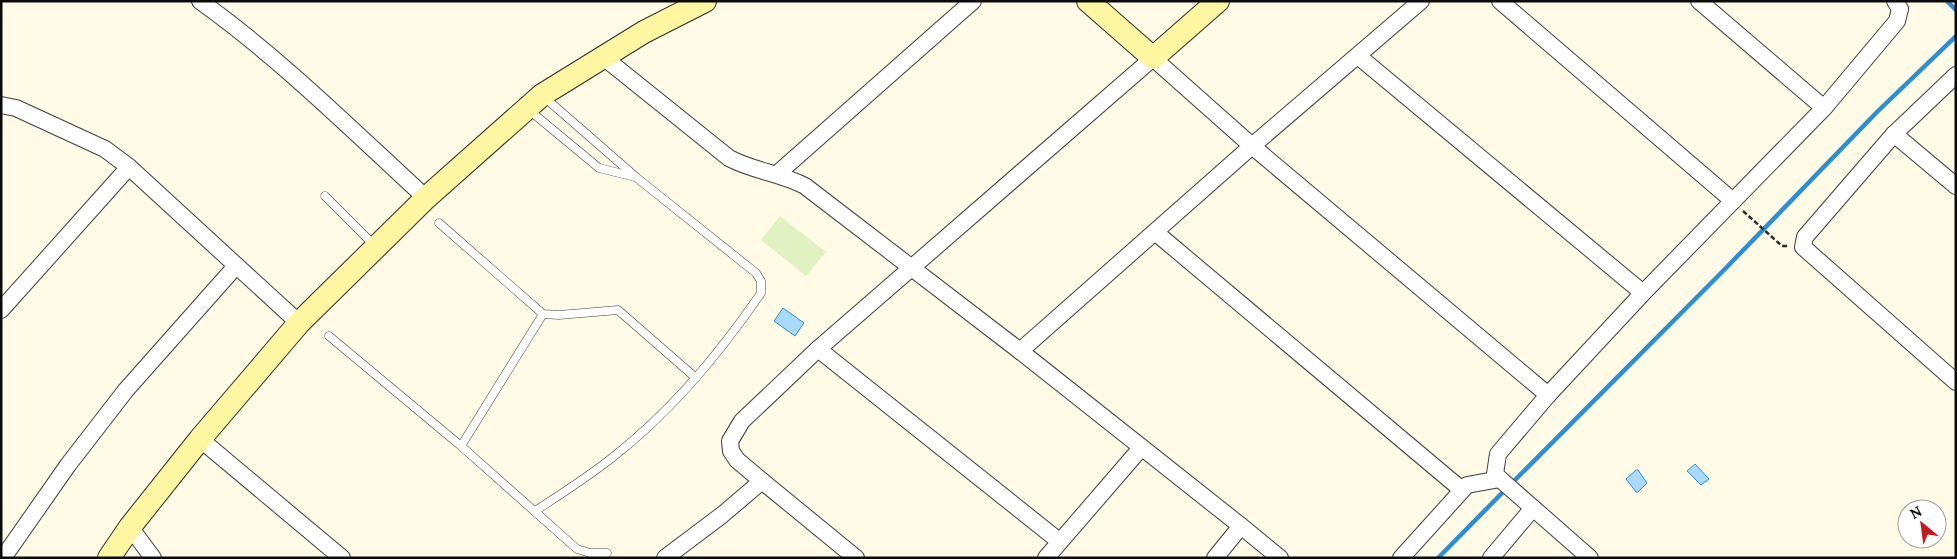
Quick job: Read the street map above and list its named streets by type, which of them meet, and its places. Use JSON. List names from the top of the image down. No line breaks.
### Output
{"north":"top left"}
